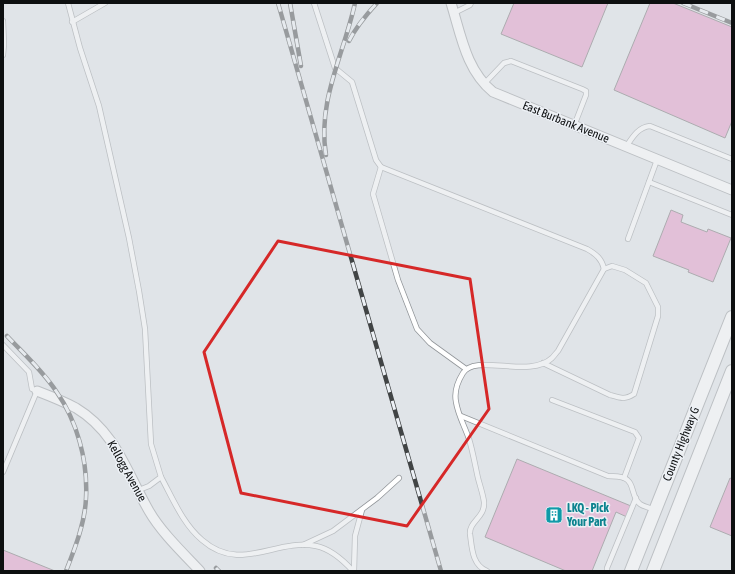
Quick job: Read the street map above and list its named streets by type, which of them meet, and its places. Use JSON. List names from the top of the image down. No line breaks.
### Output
{"streets":{"main road":["County Highway G"],"street":["East Burbank Avenue","Kellogg Avenue"]},"places":{"building":["LKQ - Pick Your Part"]}}
